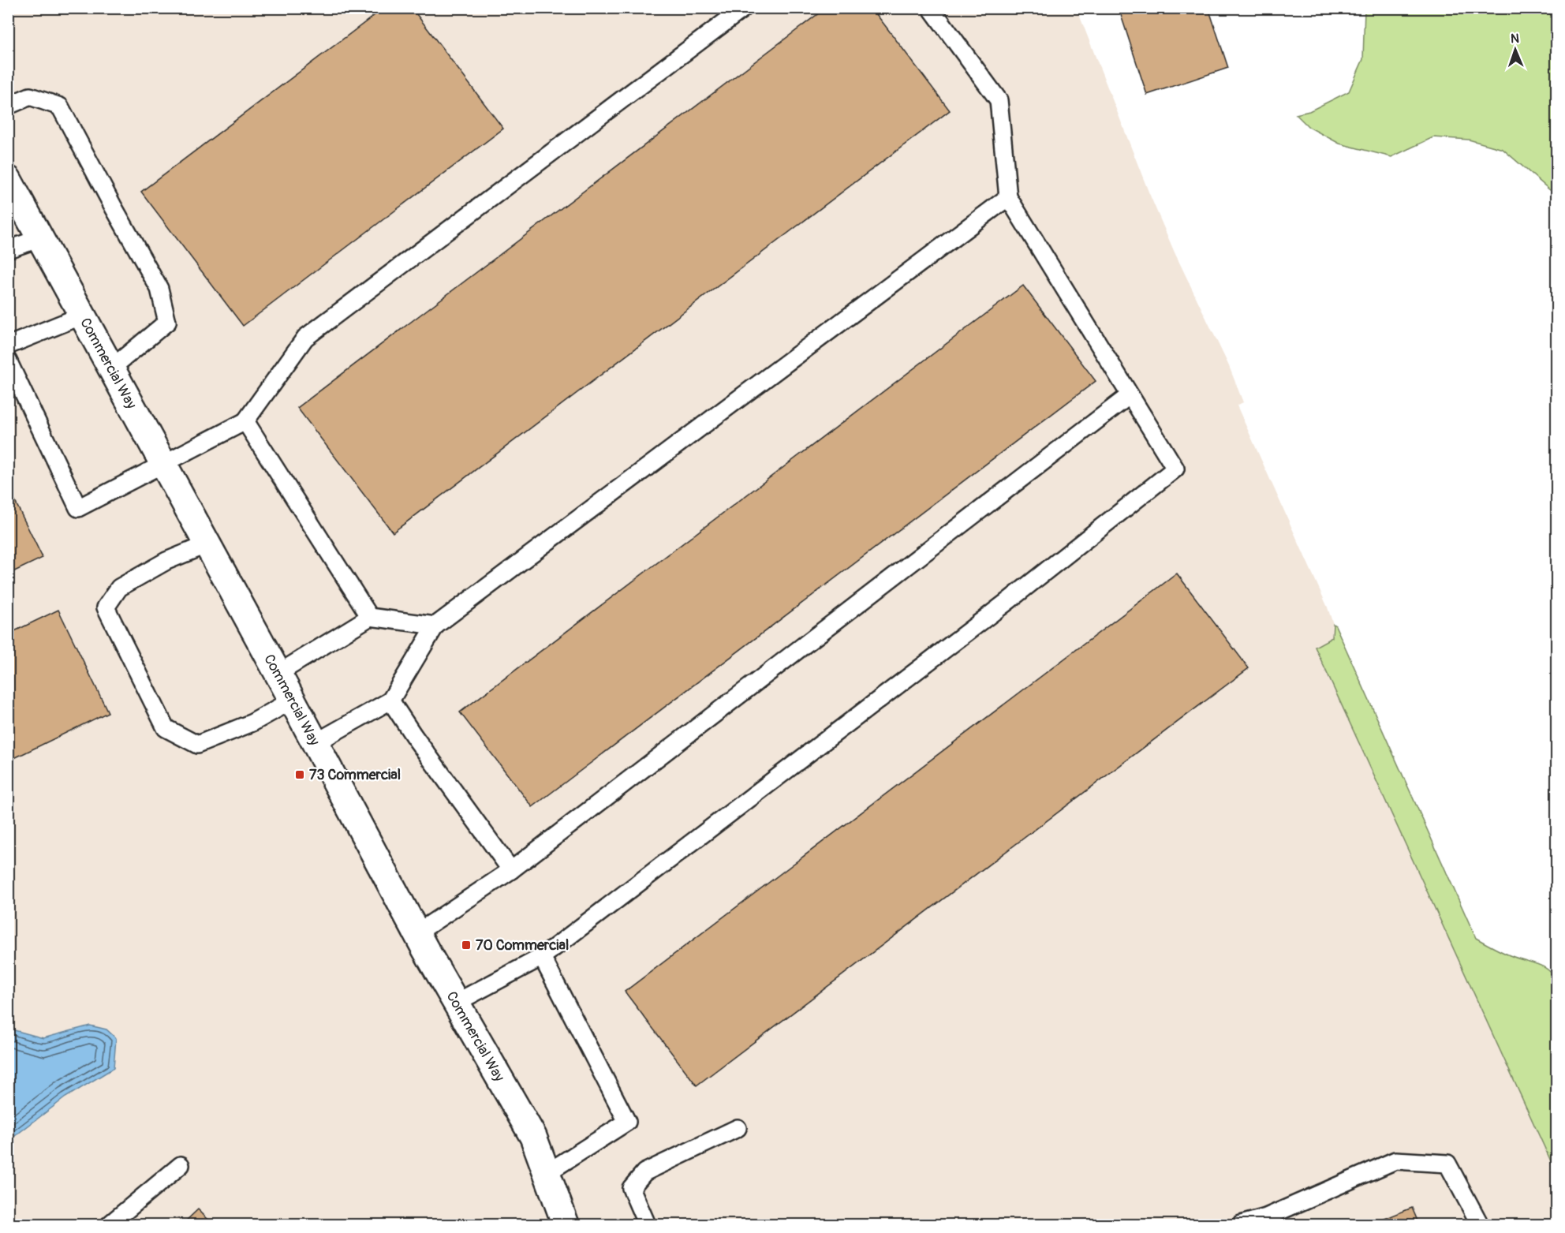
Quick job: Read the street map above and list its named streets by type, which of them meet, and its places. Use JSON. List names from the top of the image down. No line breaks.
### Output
{"streets":{"street":["Commercial Way"]},"places":{"transit":["73 Commercial","70 Commercial"]},"north":"top"}
